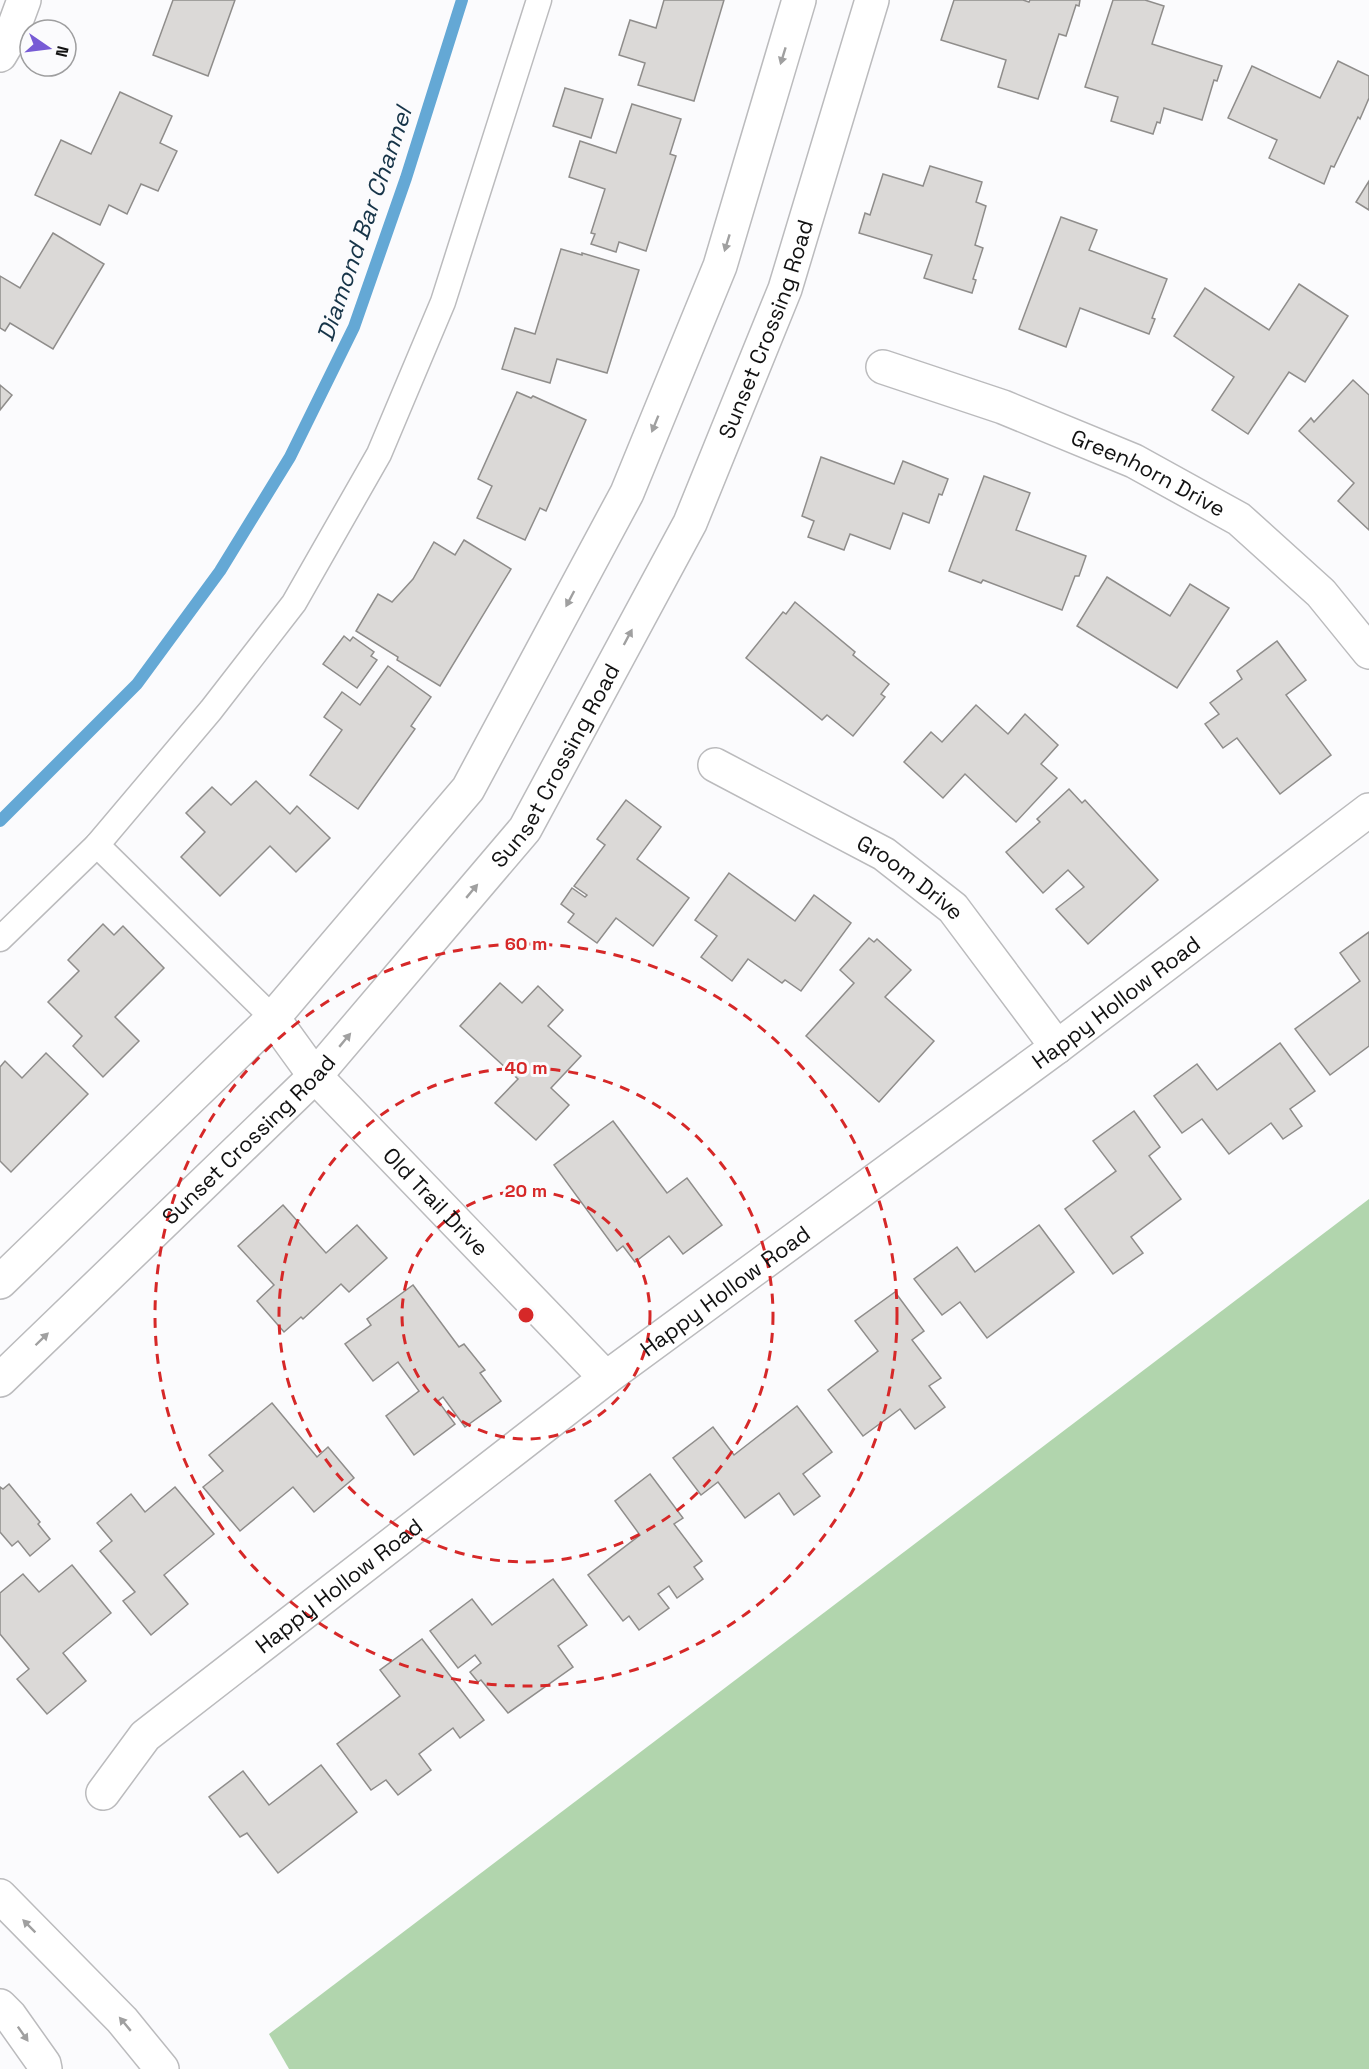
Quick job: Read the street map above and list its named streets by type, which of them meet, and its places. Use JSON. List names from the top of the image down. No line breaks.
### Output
{"streets":{"main road":["Sunset Crossing Road","Greenhorn Drive","Groom Drive","Happy Hollow Road","Old Trail Drive"]},"crossings":[["Sunset Crossing Road","Old Trail Drive"],["Groom Drive","Happy Hollow Road"],["Happy Hollow Road","Old Trail Drive"]],"water":["Diamond Bar Channel"],"north":"right","rings":["60 m","40 m","20 m"]}
